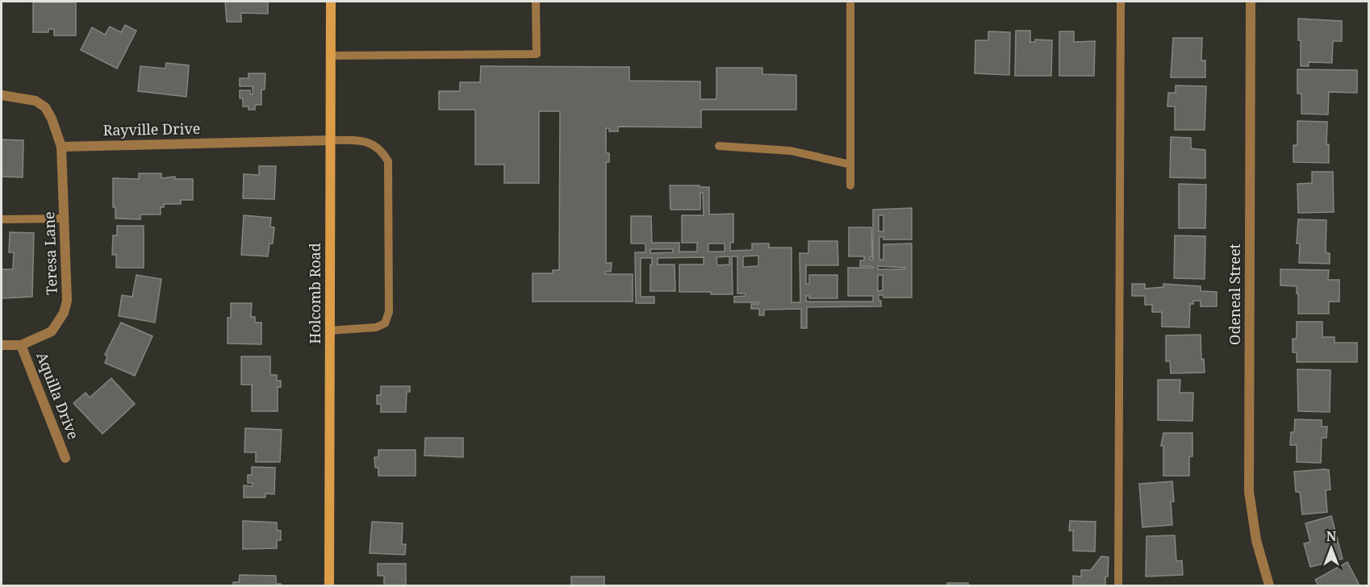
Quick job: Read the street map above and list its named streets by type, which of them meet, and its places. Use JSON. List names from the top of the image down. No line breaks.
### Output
{"streets":{"street":["Rayville Drive","Teresa Lane","Holcomb Road","Odeneal Street","Aquilla Drive"]},"crossings":[["Rayville Drive","Teresa Lane"],["Rayville Drive","Holcomb Road"],["Teresa Lane","Aquilla Drive"]],"north":"top"}
